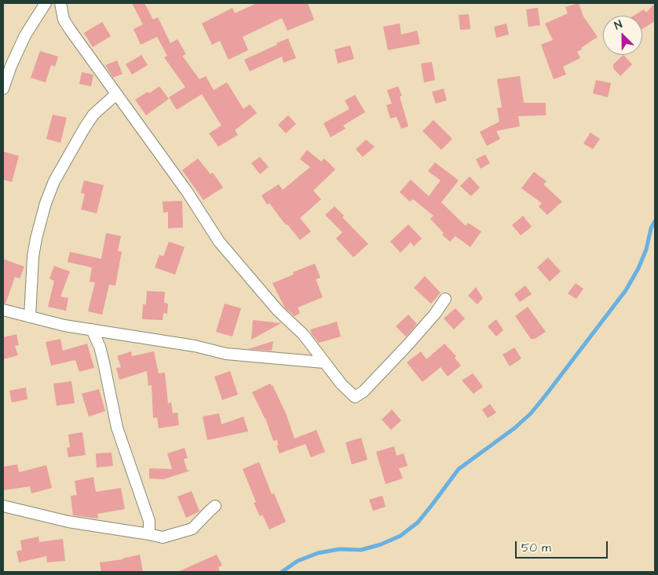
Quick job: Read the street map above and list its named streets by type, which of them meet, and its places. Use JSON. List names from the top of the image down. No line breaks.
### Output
{"scale_bar":"50 m","north":"top left"}
